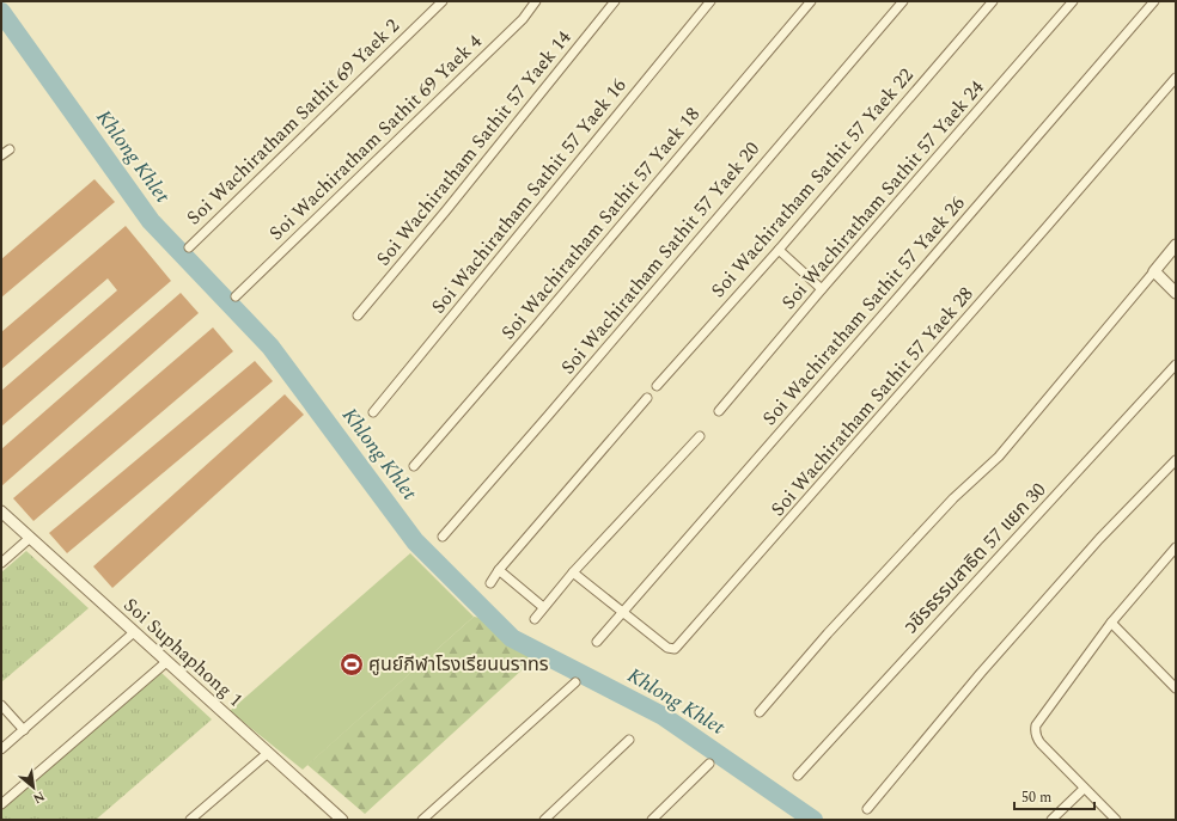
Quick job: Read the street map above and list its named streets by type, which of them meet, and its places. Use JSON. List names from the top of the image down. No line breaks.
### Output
{"streets":{"street":["Soi Wachiratham Sathit 69 Yaek 2","Soi Wachiratham Sathit 69 Yaek 4","Soi Wachiratham Sathit 57 Yaek 14","Soi Wachiratham Sathit 57 Yaek 22","Soi Wachiratham Sathit 57 Yaek 24","Soi Wachiratham Sathit 57 Yaek 16","Soi Wachiratham Sathit 57 Yaek 18","Soi Wachiratham Sathit 57 Yaek 20","Soi Wachiratham Sathit 57 Yaek 26","Soi Wachiratham Sathit 57 Yaek 28","วชิรธรรมสาธิต 57 แยก 30","Soi Suphaphong 1"]},"crossings":[["Soi Wachiratham Sathit 57 Yaek 26","Soi Wachiratham Sathit 57 Yaek 28"]],"water":["Khlong Khlet"],"places":{"sports":["ศูนย์กีฬาโรงเรียนนราทร"]},"scale_bar":"50 m","north":"bottom right"}
